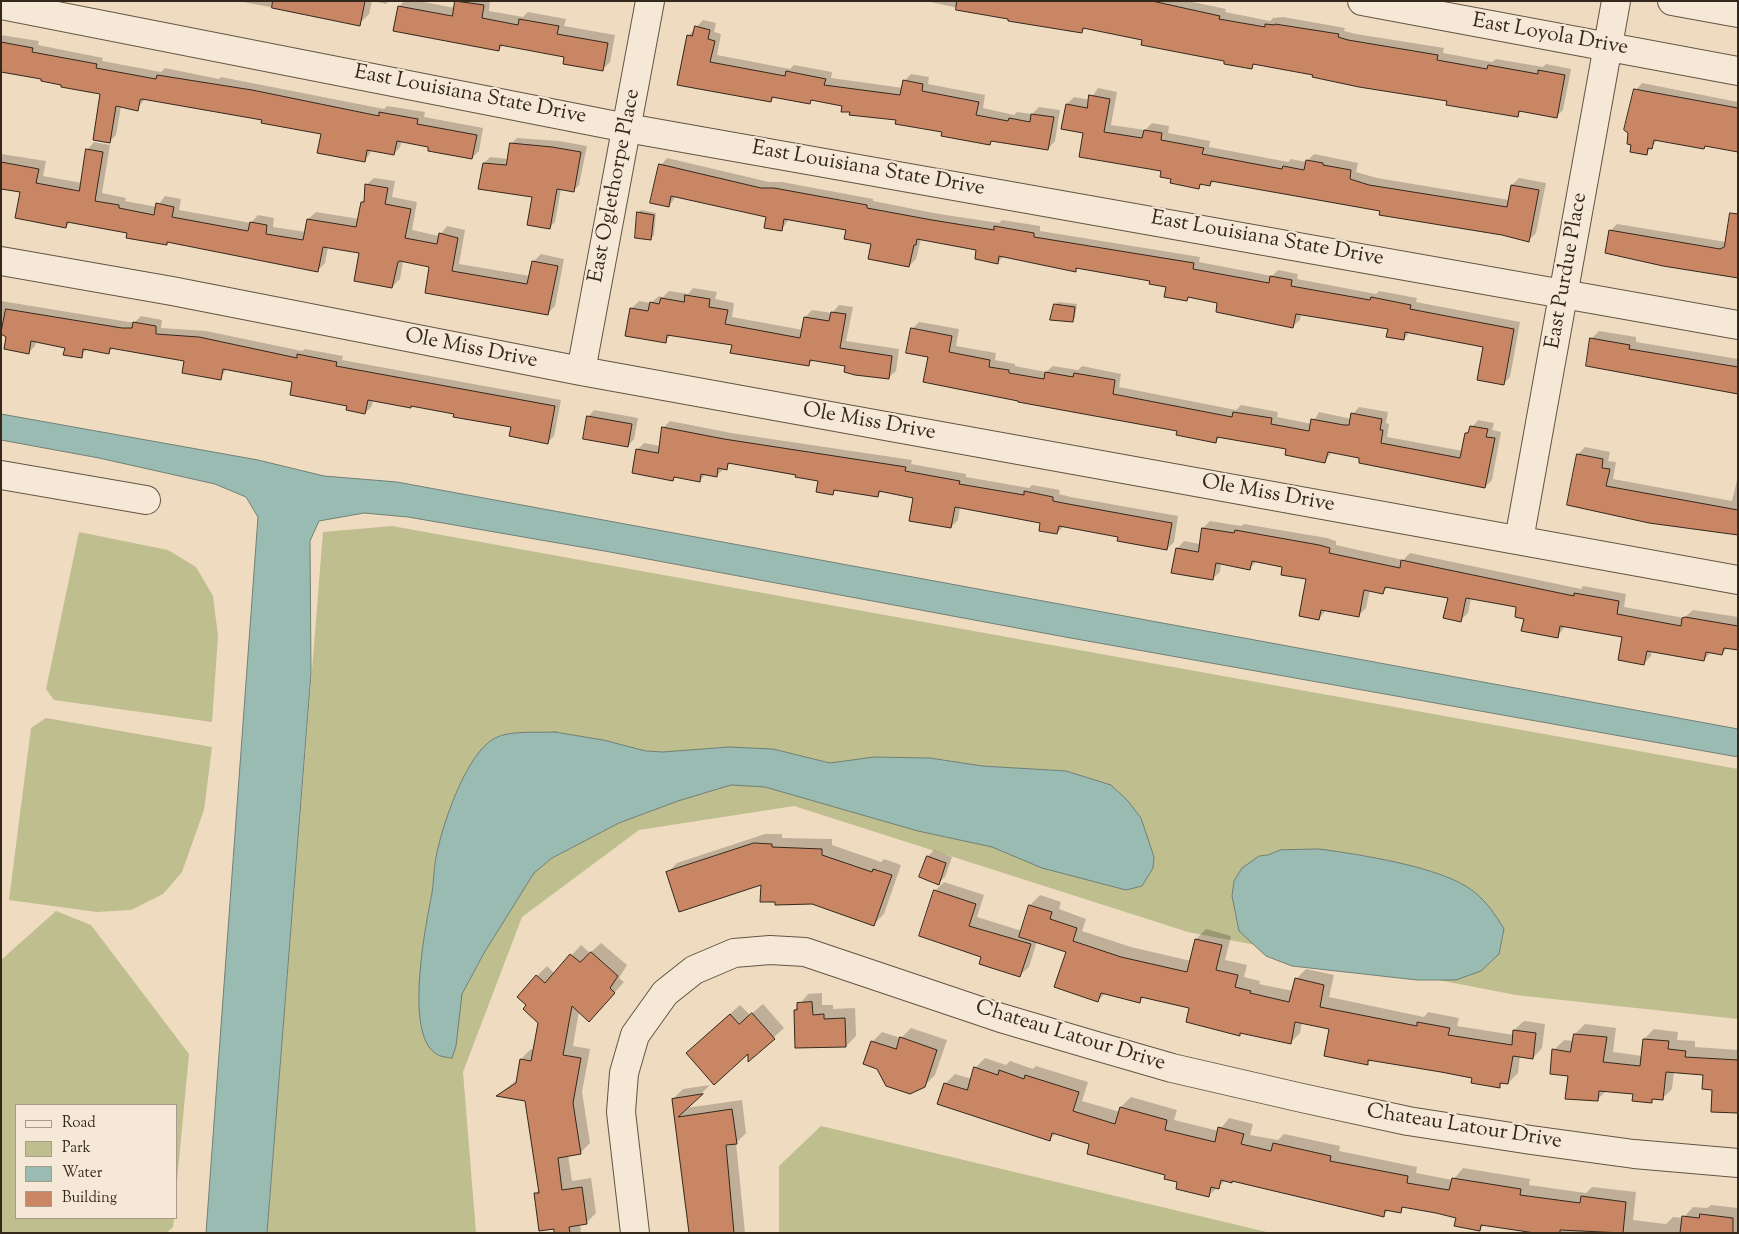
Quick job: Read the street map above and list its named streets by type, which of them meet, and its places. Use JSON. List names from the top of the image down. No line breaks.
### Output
{"streets":{"street":["East Loyola Drive","East Louisiana State Drive","East Oglethorpe Place","East Purdue Place","Ole Miss Drive","Chateau Latour Drive"]},"crossings":[["East Loyola Drive","East Purdue Place"],["East Louisiana State Drive","East Oglethorpe Place"],["East Louisiana State Drive","East Purdue Place"],["East Oglethorpe Place","Ole Miss Drive"],["East Purdue Place","Ole Miss Drive"]],"legend":["Road","Park","Water","Building"]}
